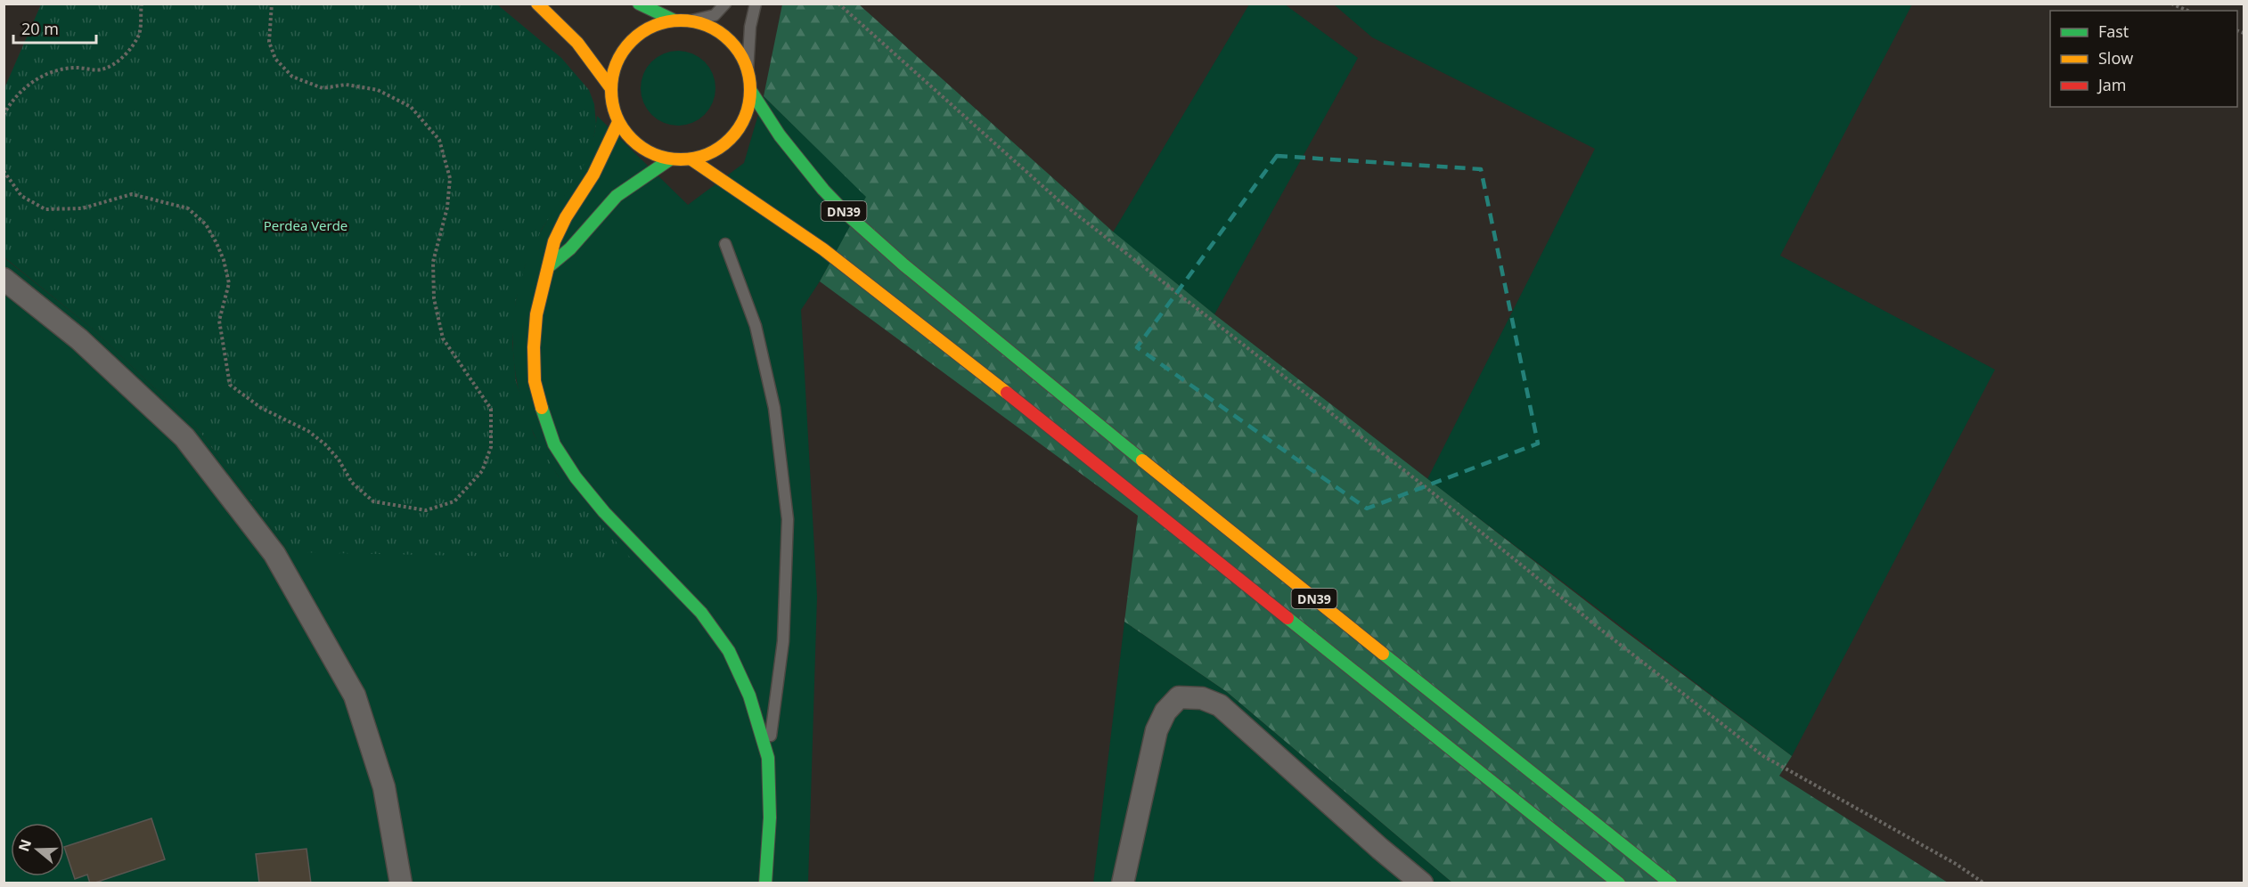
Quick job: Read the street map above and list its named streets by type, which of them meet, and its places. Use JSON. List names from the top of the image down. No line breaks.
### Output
{"streets":{"main road":["DN39"]},"parks":["Perdea Verde"],"legend":["Fast","Slow","Jam"],"scale_bar":"20 m","north":"left"}
